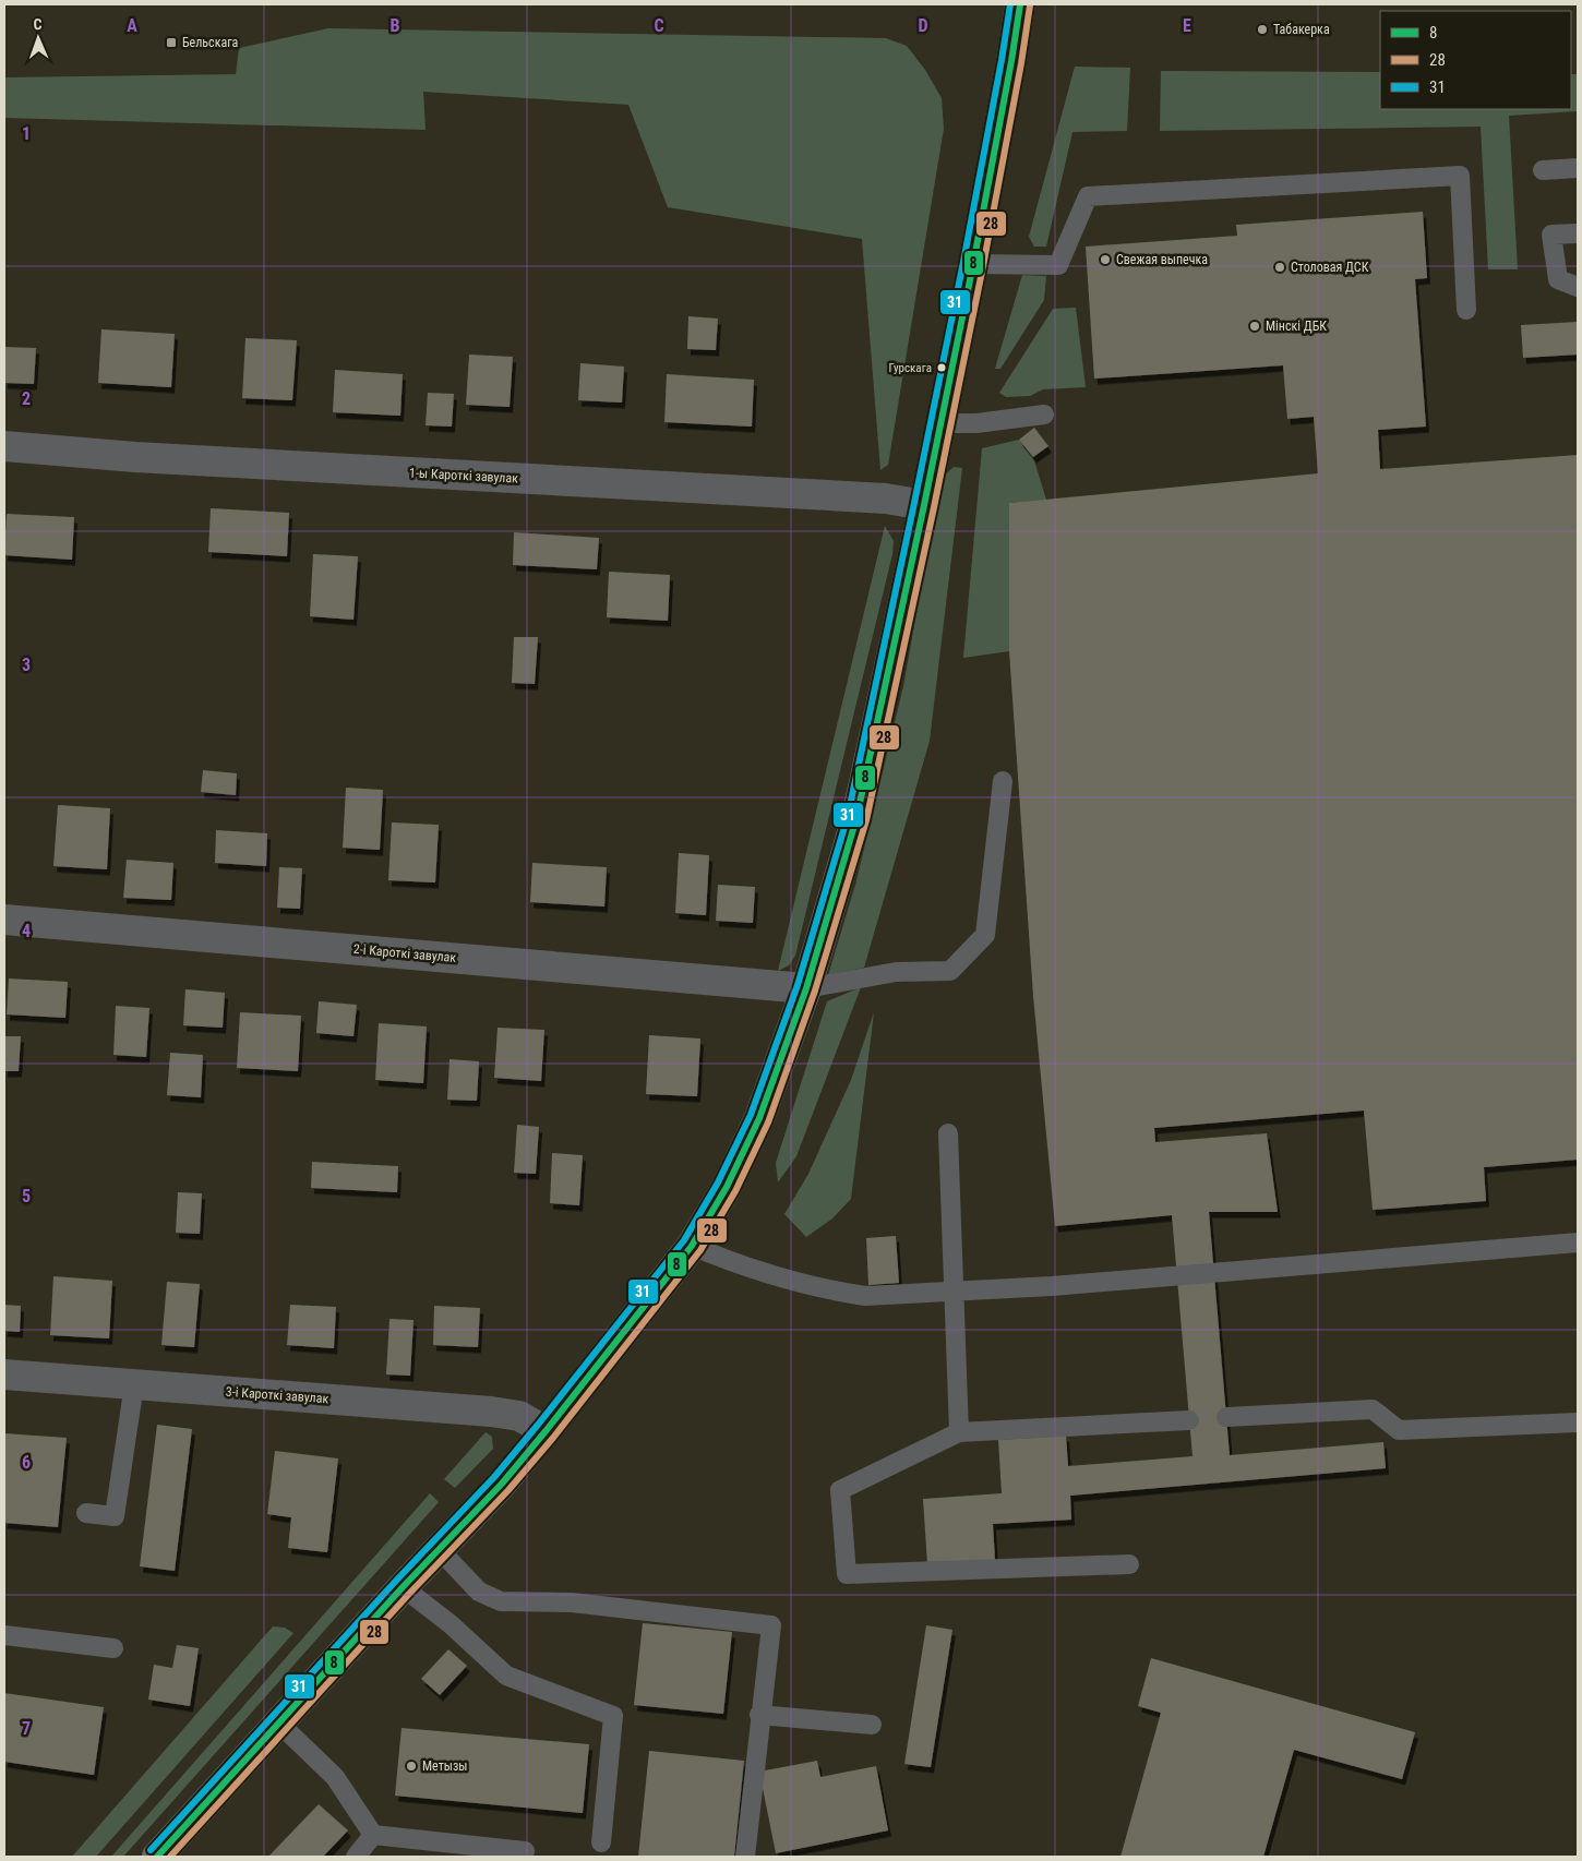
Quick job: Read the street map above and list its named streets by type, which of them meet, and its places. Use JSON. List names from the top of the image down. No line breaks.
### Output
{"streets":{"street":["1-ы Кароткі завулак","2-і Кароткі завулак","3-і Кароткі завулак"]},"places":{"other":["Табакерка","Свежая выпечка","Столовая ДСК","Мінскі ДБК","Гурскага","Метызы"],"transit":["Бельскага"]},"lines":["transit line 8","transit line 31","transit line 28"],"legend":["8","28","31"],"north":"top","grid":{"columns":["A","B","C","D","E"],"rows":["1","2","3","4","5","6","7"]}}
